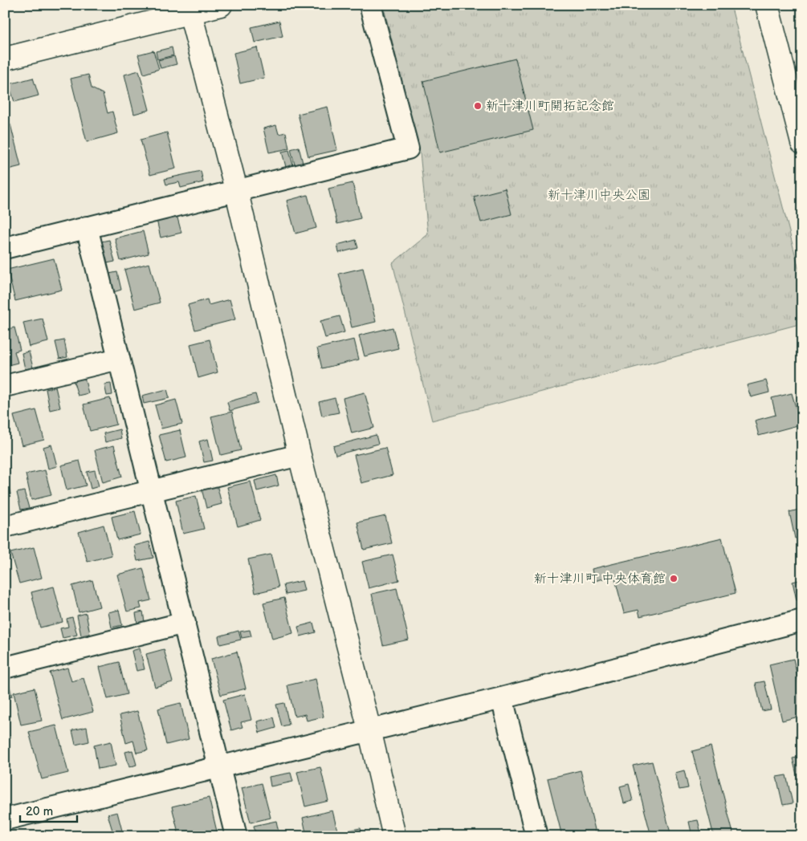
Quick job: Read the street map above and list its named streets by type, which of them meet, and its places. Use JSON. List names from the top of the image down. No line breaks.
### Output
{"parks":["新十津川中央公園"],"places":["新十津川町開拓記念館","新十津川町 中央体育館"],"scale_bar":"20 m"}
